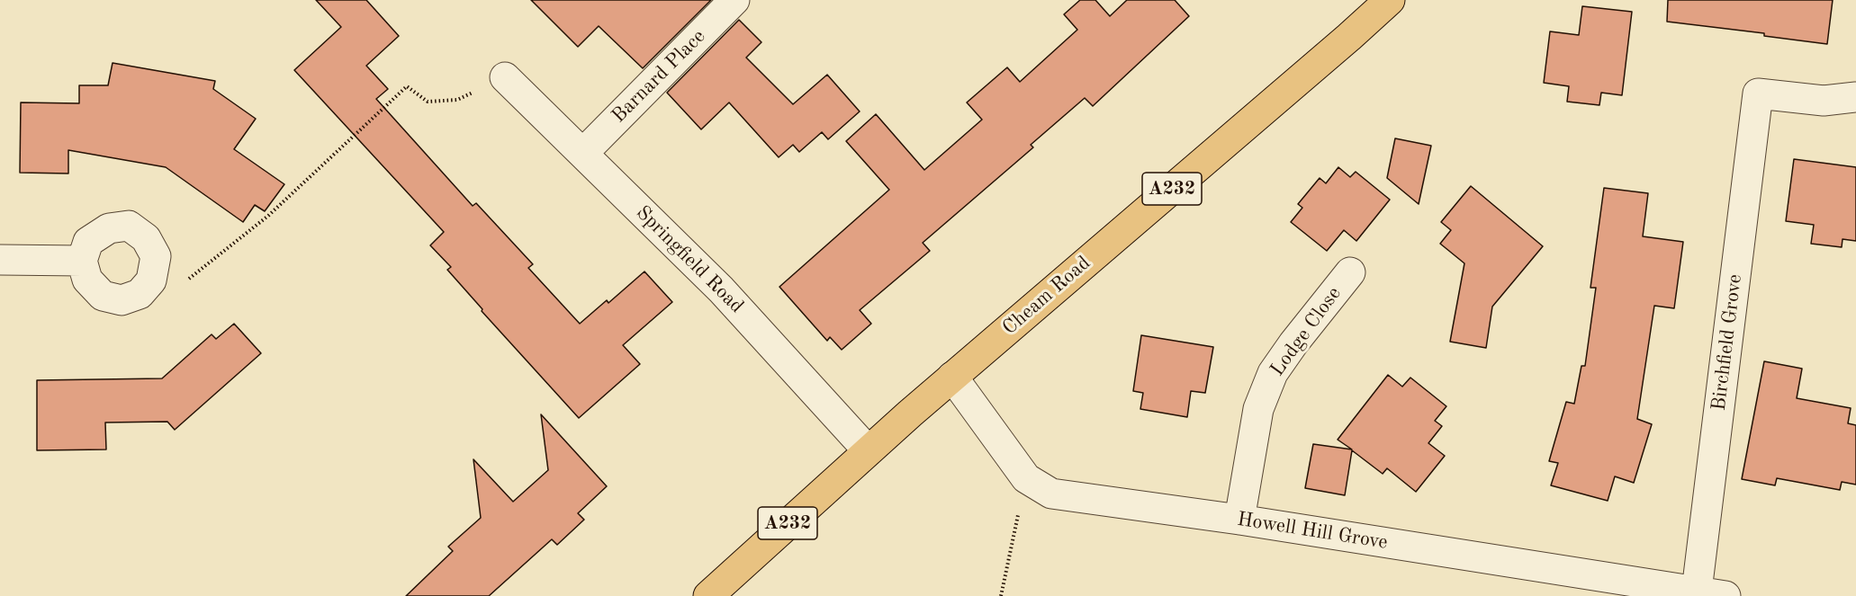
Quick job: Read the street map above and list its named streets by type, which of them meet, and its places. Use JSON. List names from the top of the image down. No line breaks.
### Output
{"streets":{"highway":["A232","Cheam Road"],"street":["Barnard Place","Springfield Road","Lodge Close","Birchfield Grove","Howell Hill Grove"]},"crossings":[["Barnard Place","Springfield Road"],["Springfield Road","Cheam Road"],["Cheam Road","Howell Hill Grove"],["Lodge Close","Howell Hill Grove"],["Birchfield Grove","Howell Hill Grove"]]}
